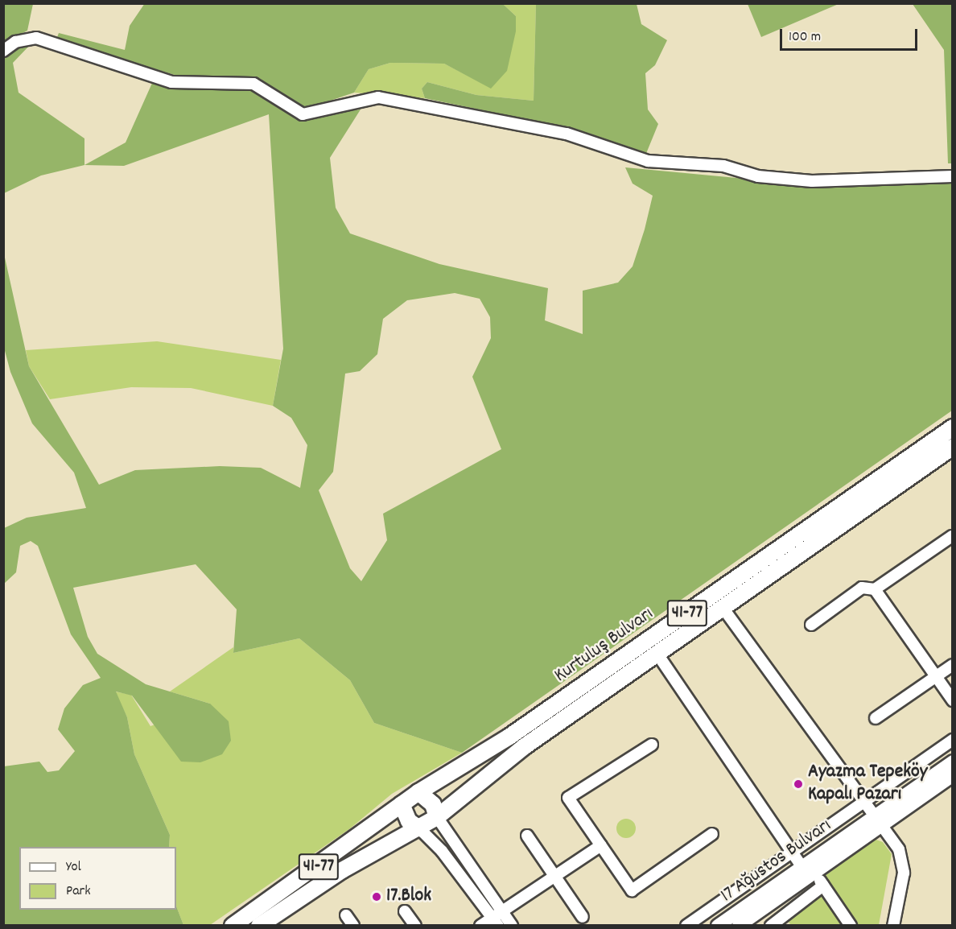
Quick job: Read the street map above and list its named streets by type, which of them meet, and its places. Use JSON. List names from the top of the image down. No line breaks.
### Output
{"streets":{"highway":["41-77","Kurtuluş Bulvarı"],"main road":["17 Ağustos Bulvarı"]},"crossings":[["41-77","Kurtuluş Bulvarı"]],"places":["Ayazma Tepeköy Kapalı Pazarı","17.Blok"],"legend":["Yol","Park"],"scale_bar":"100 m"}
